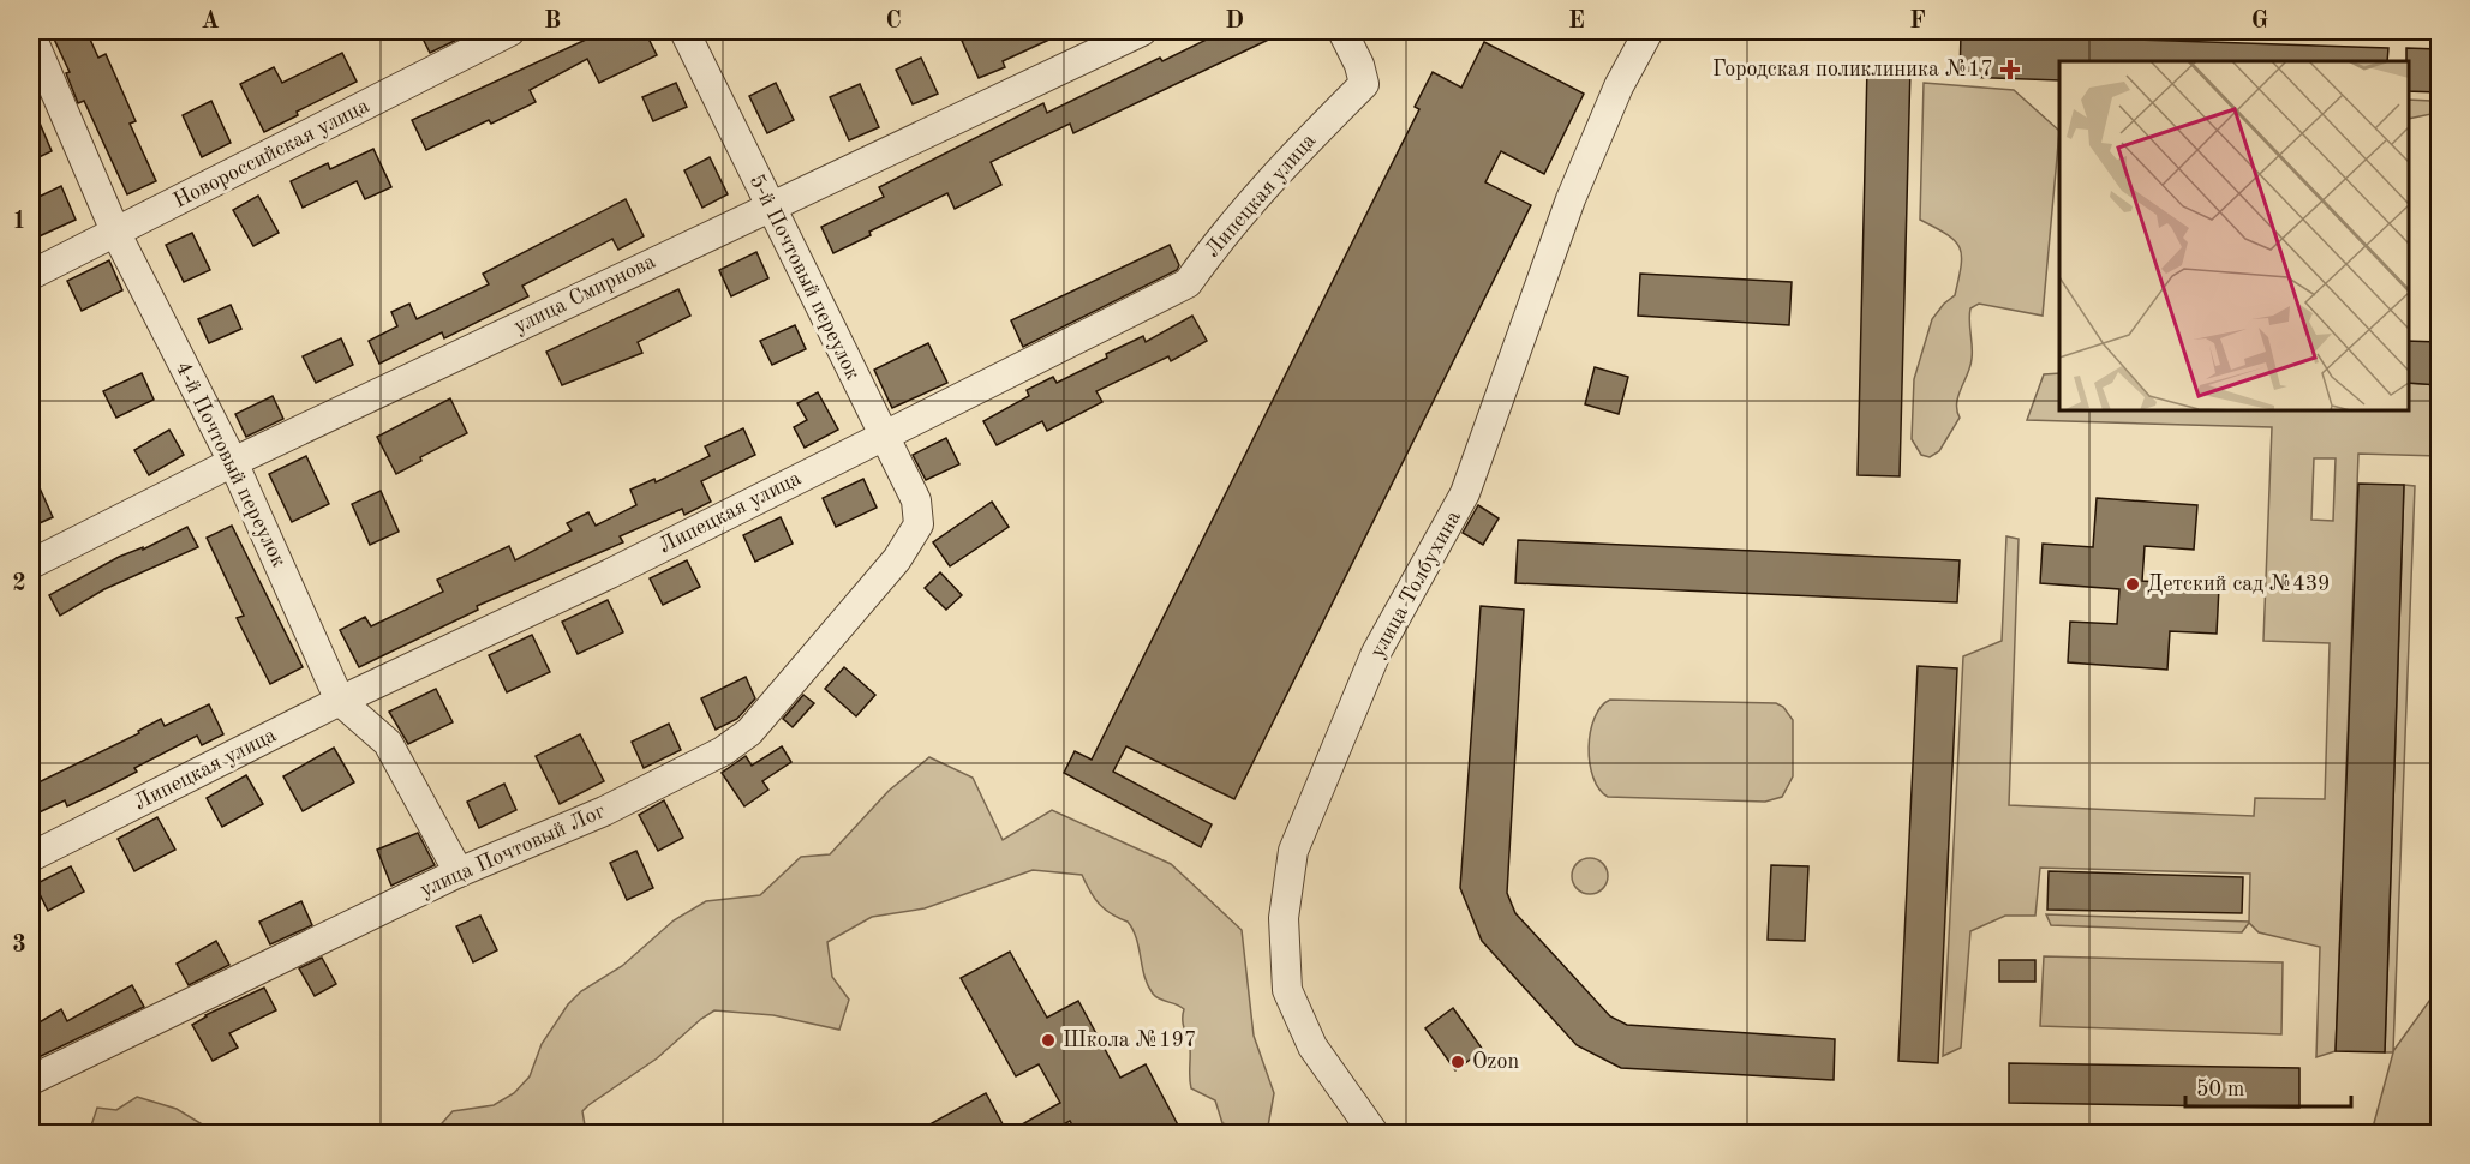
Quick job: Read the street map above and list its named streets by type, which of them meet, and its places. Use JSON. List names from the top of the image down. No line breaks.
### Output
{"streets":{"street":["Новороссийская улица","Липецкая улица","5-й Почтовый переулок","улица Смирнова","4-й Почтовый переулок","улица Толбухина","улица Почтовый Лог"]},"crossings":[["Новороссийская улица","4-й Почтовый переулок"],["Липецкая улица","5-й Почтовый переулок"],["Липецкая улица","4-й Почтовый переулок"],["5-й Почтовый переулок","улица Смирнова"],["5-й Почтовый переулок","улица Почтовый Лог"],["улица Смирнова","4-й Почтовый переулок"],["4-й Почтовый переулок","улица Почтовый Лог"]],"places":{"health":["Городская поликлиника №17"],"other":["Детский сад №439","Школа №197","Ozon"]},"scale_bar":"50 m","grid":{"columns":["A","B","C","D","E","F","G"],"rows":["1","2","3"]}}
